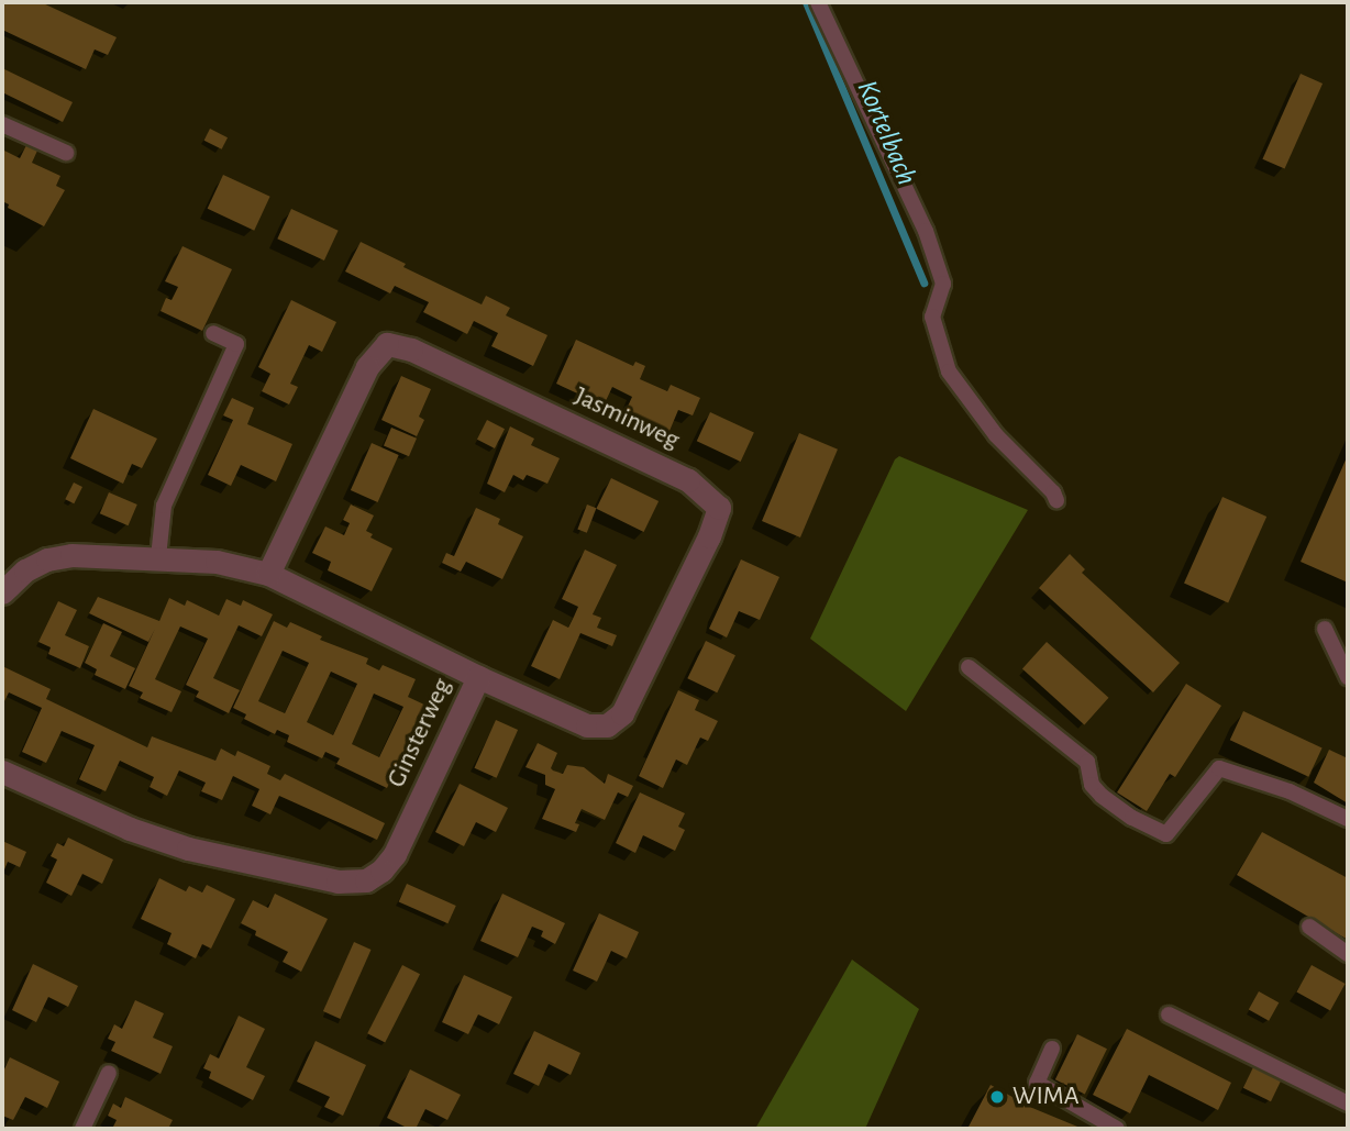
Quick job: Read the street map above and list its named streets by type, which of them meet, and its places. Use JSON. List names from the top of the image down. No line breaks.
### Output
{"streets":{"street":["Jasminweg","Ginsterweg"]},"crossings":[["Jasminweg","Ginsterweg"]],"water":["Kortelbach"],"places":["WIMA"]}
